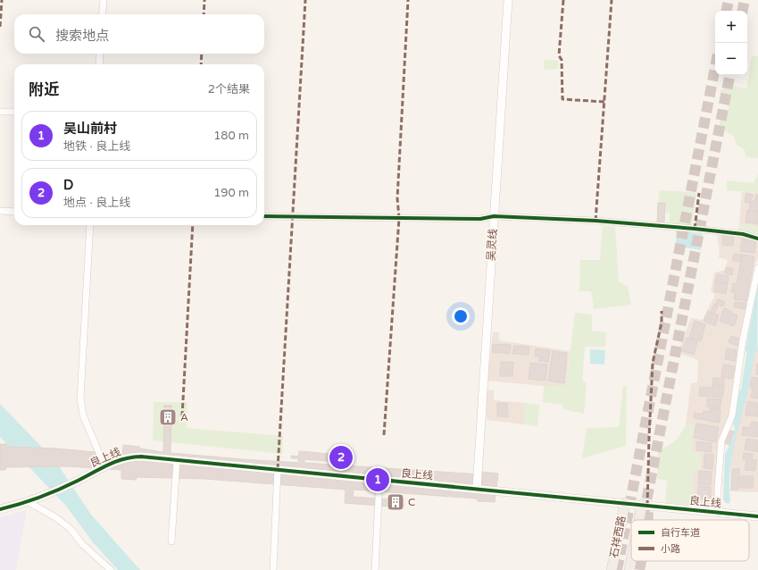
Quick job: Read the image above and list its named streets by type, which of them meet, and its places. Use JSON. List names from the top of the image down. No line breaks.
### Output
{"streets":{"main road":["石祥西路"],"street":["吴灵线","良上线"]},"crossings":[["吴灵线","良上线"],["良上线","石祥西路"]],"places":{"building":["A","C"]},"legend":["自行车道","小路"],"page":{"map_buttons":["+","−"],"search":"搜索地点","heading":["附近","2个结果"],"list":[{"mark":"1","name":"吴山前村","note":"地铁 · 良上线","value":"180 m"},{"mark":"2","name":"D","note":"地点 · 良上线","value":"190 m"}],"pins":["2","1"]}}
